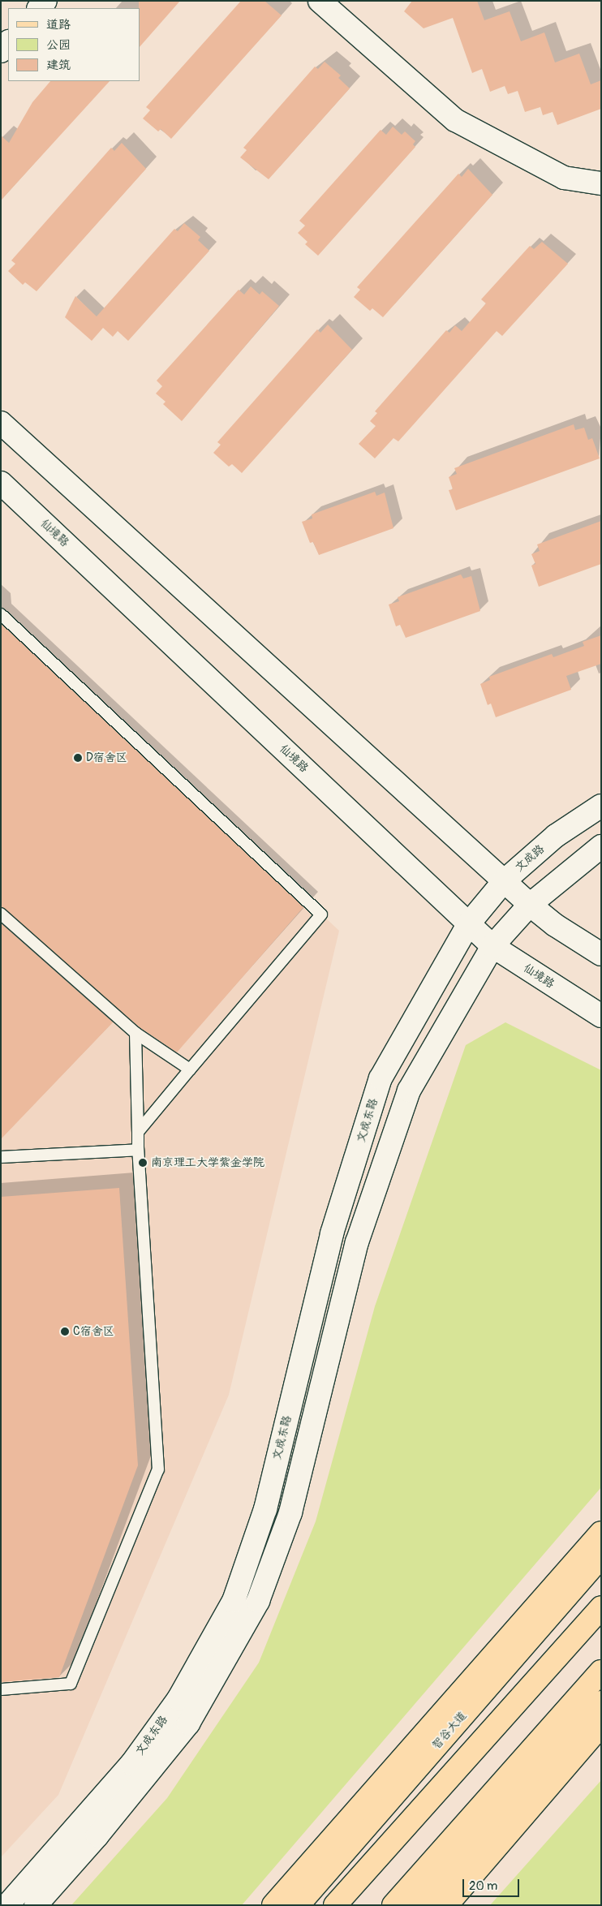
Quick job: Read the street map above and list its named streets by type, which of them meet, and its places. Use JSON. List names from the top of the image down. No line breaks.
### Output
{"streets":{"main road":["智谷大道"],"street":["仙境路","文成路","文成东路"]},"crossings":[["仙境路","文成路"],["仙境路","文成东路"],["文成路","文成东路"]],"places":["D宿舍区","南京理工大学紫金学院","C宿舍区"],"legend":["道路","公园","建筑"],"scale_bar":"20 m"}
